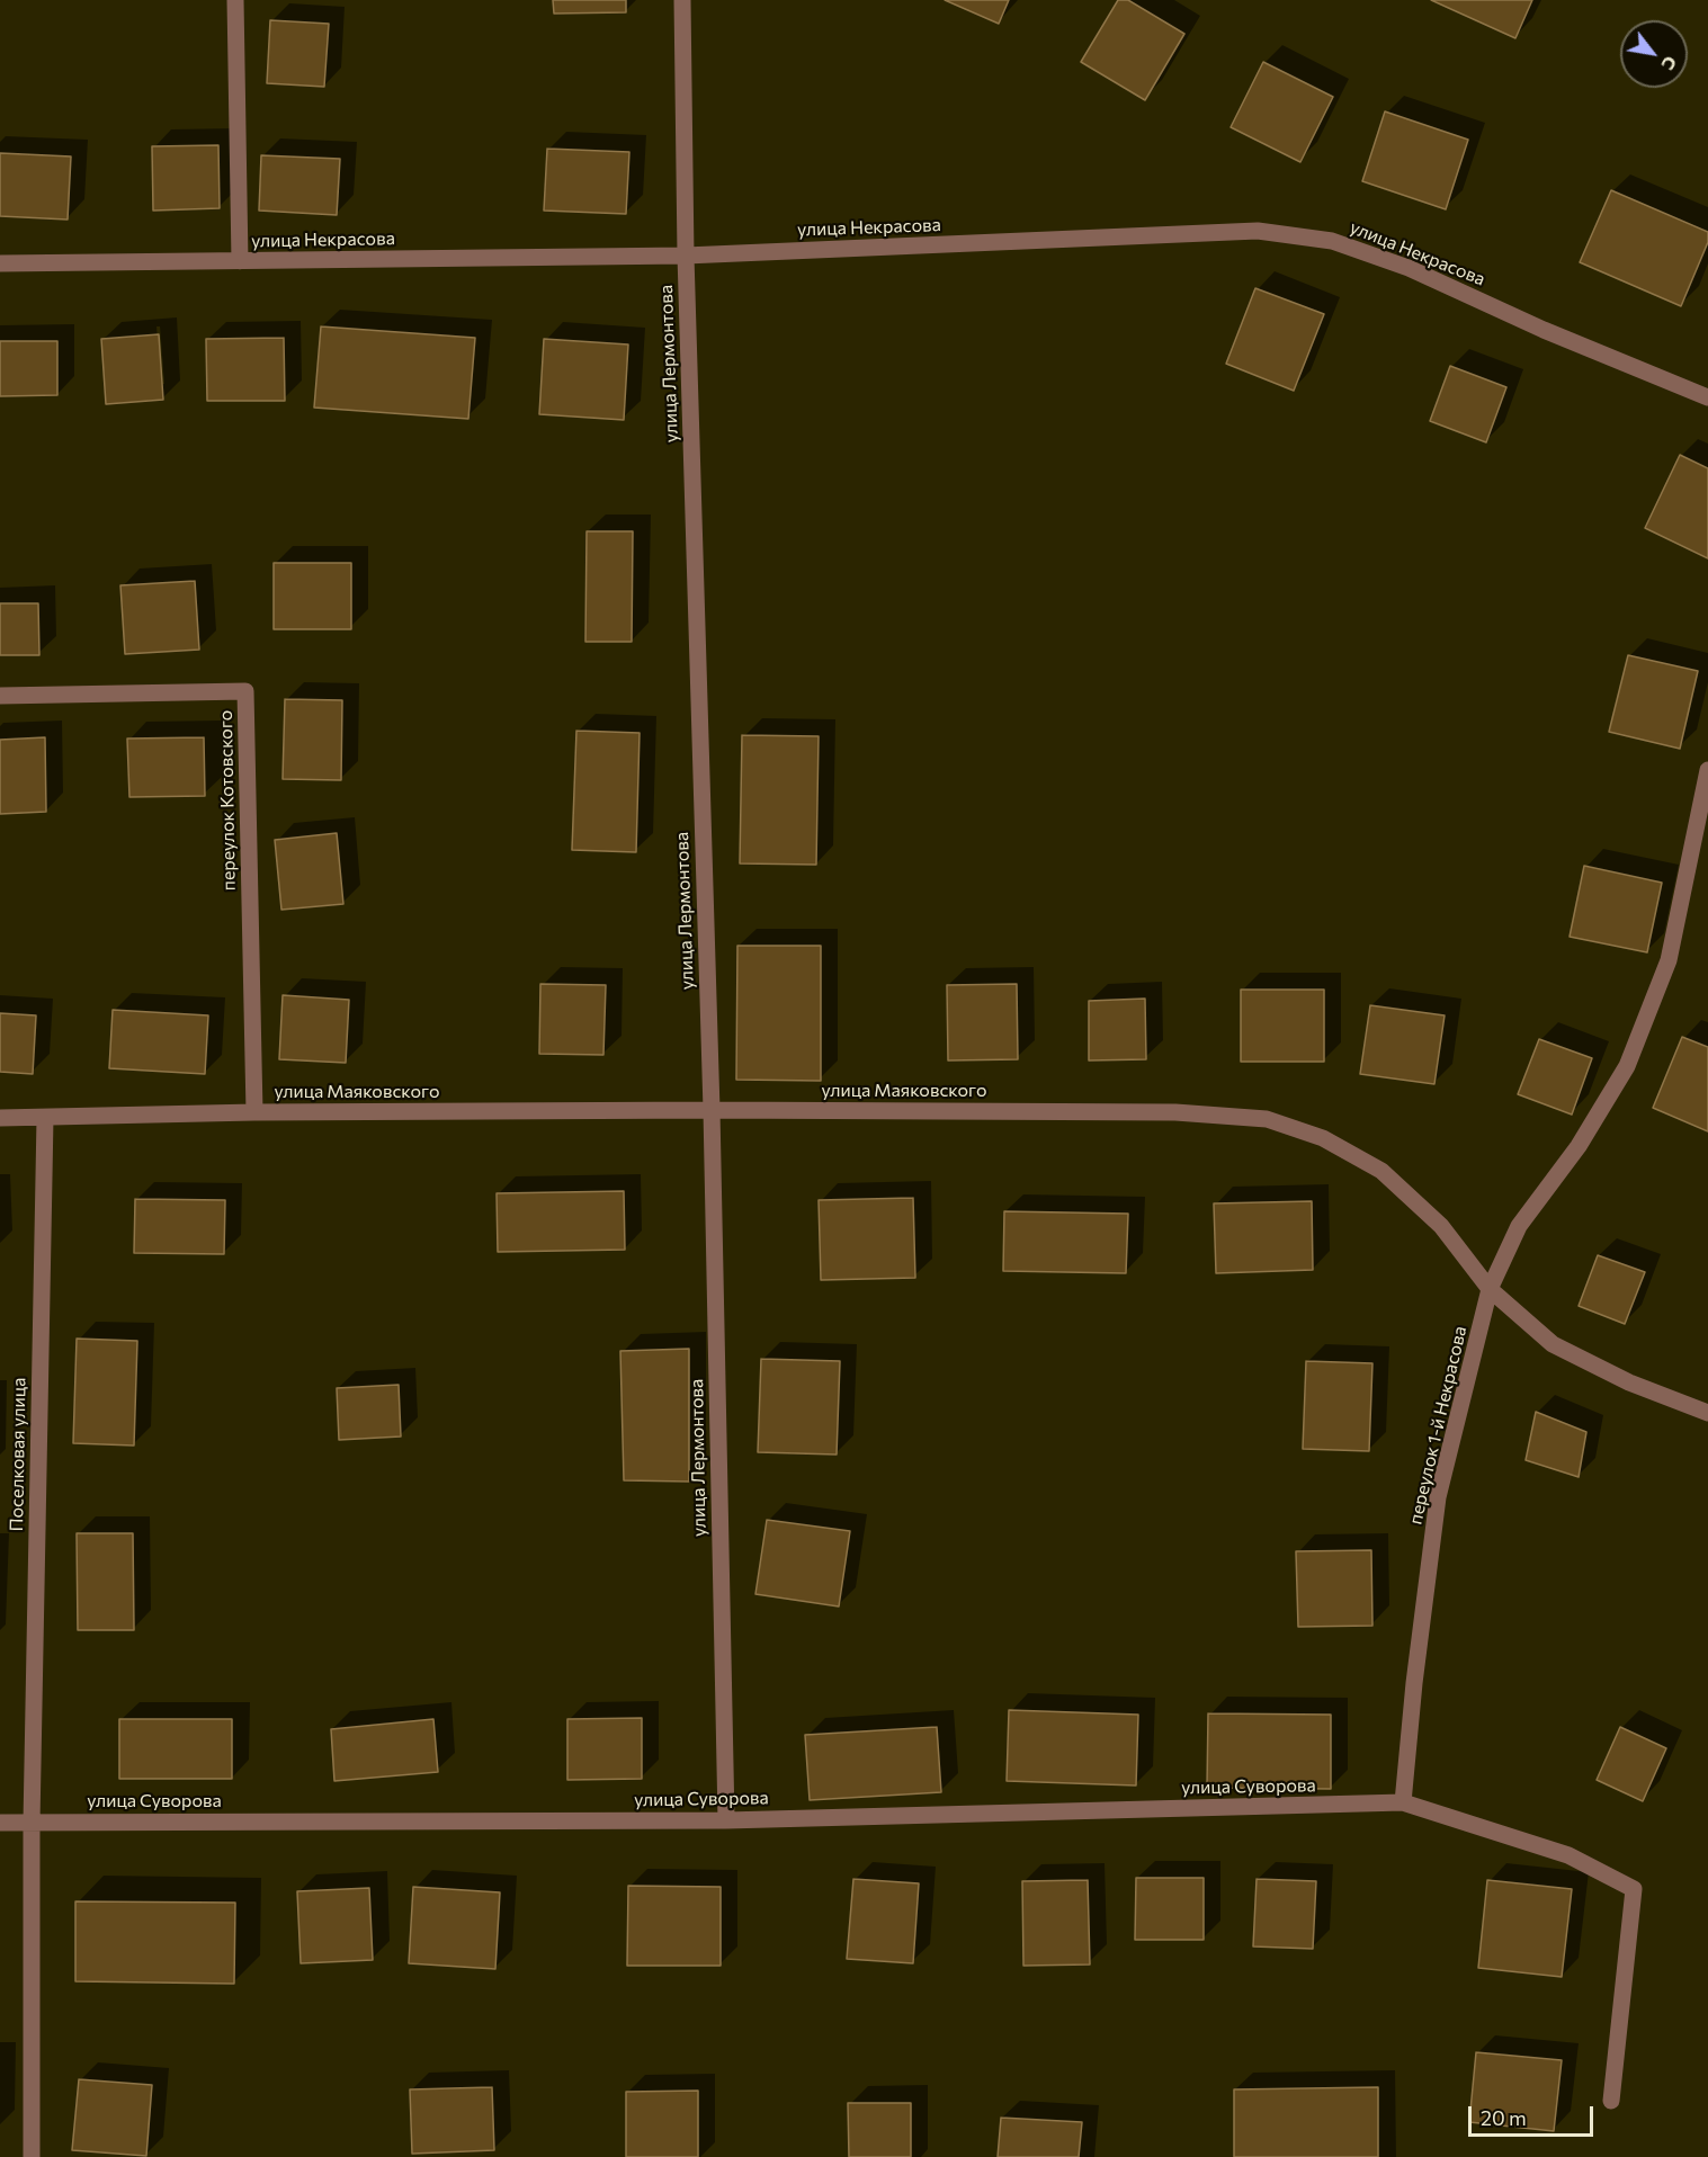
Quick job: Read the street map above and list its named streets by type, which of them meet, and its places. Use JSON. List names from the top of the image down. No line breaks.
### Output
{"streets":{"street":["улица Некрасова","улица Лермонтова","переулок Котовского","улица Маяковского","переулок 1-й Некрасова","Поселковая улица","улица Суворова"]},"crossings":[["улица Некрасова","улица Лермонтова"],["улица Лермонтова","улица Маяковского"],["улица Лермонтова","улица Суворова"],["переулок Котовского","улица Маяковского"],["улица Маяковского","переулок 1-й Некрасова"],["улица Маяковского","Поселковая улица"],["переулок 1-й Некрасова","улица Суворова"],["Поселковая улица","улица Суворова"]],"scale_bar":"20 m","north":"bottom right"}
